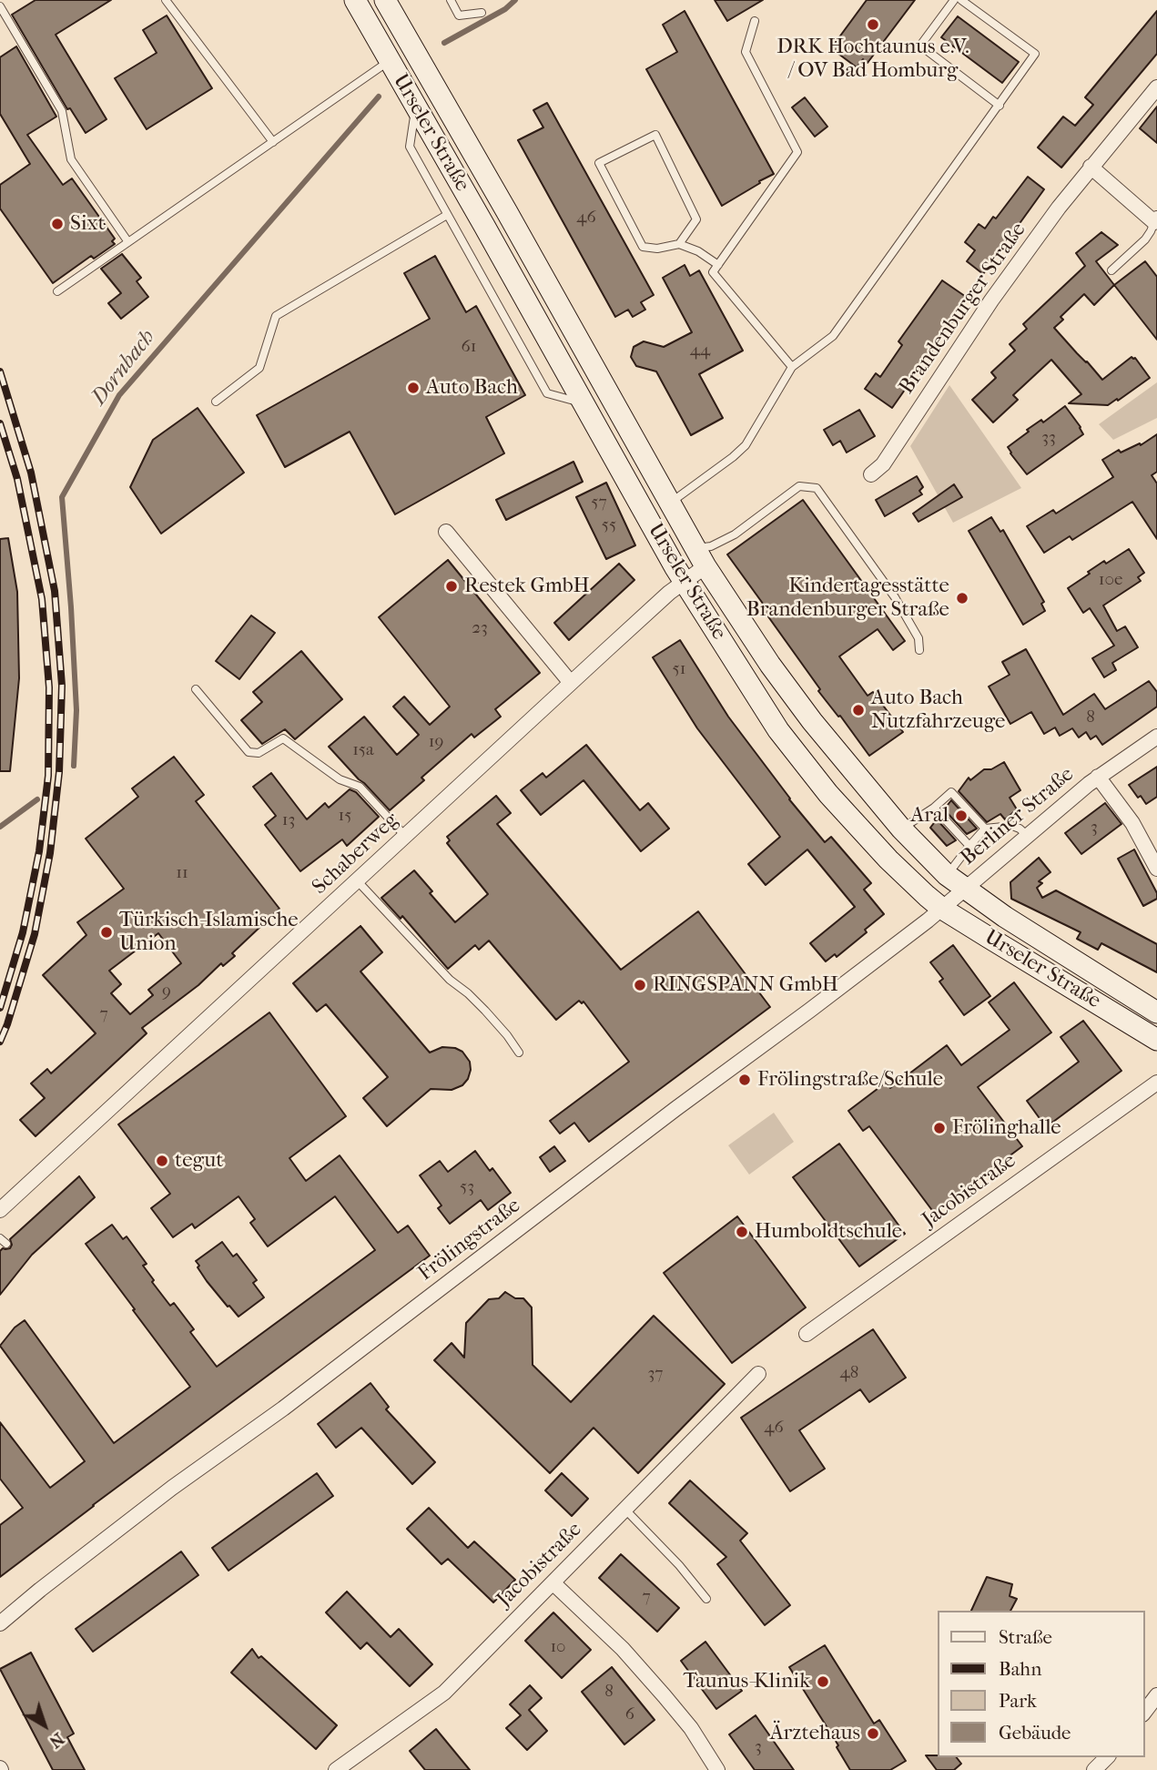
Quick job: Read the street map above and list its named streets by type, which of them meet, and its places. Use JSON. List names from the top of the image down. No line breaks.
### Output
{"streets":{"street":["Urseler Straße","Brandenburger Straße","Berliner Straße","Schaberweg","Jacobistraße","Frölingstraße"]},"crossings":[["Urseler Straße","Berliner Straße"],["Urseler Straße","Schaberweg"],["Urseler Straße","Frölingstraße"],["Berliner Straße","Frölingstraße"]],"water":["Dornbach"],"places":["DRK Hochtaunus e.V. / OV Bad Homburg","Sixt","Auto Bach","Restek GmbH","Kindertagesstätte Brandenburger Straße","Auto Bach Nutzfahrzeuge","Aral","Türkisch-Islamische Union","RINGSPANN GmbH","Frölingstraße/Schule","Frölinghalle","tegut","Humboldtschule","Taunus-Klinik","Ärztehaus"],"house_numbers":["46","61","44","33","57","55","10e","23","51","8","19","15a","15","13","3","11","9","7","53","48","37","46","7","10","8","6","3"],"legend":["Straße","Bahn","Park","Gebäude"],"north":"bottom right"}
